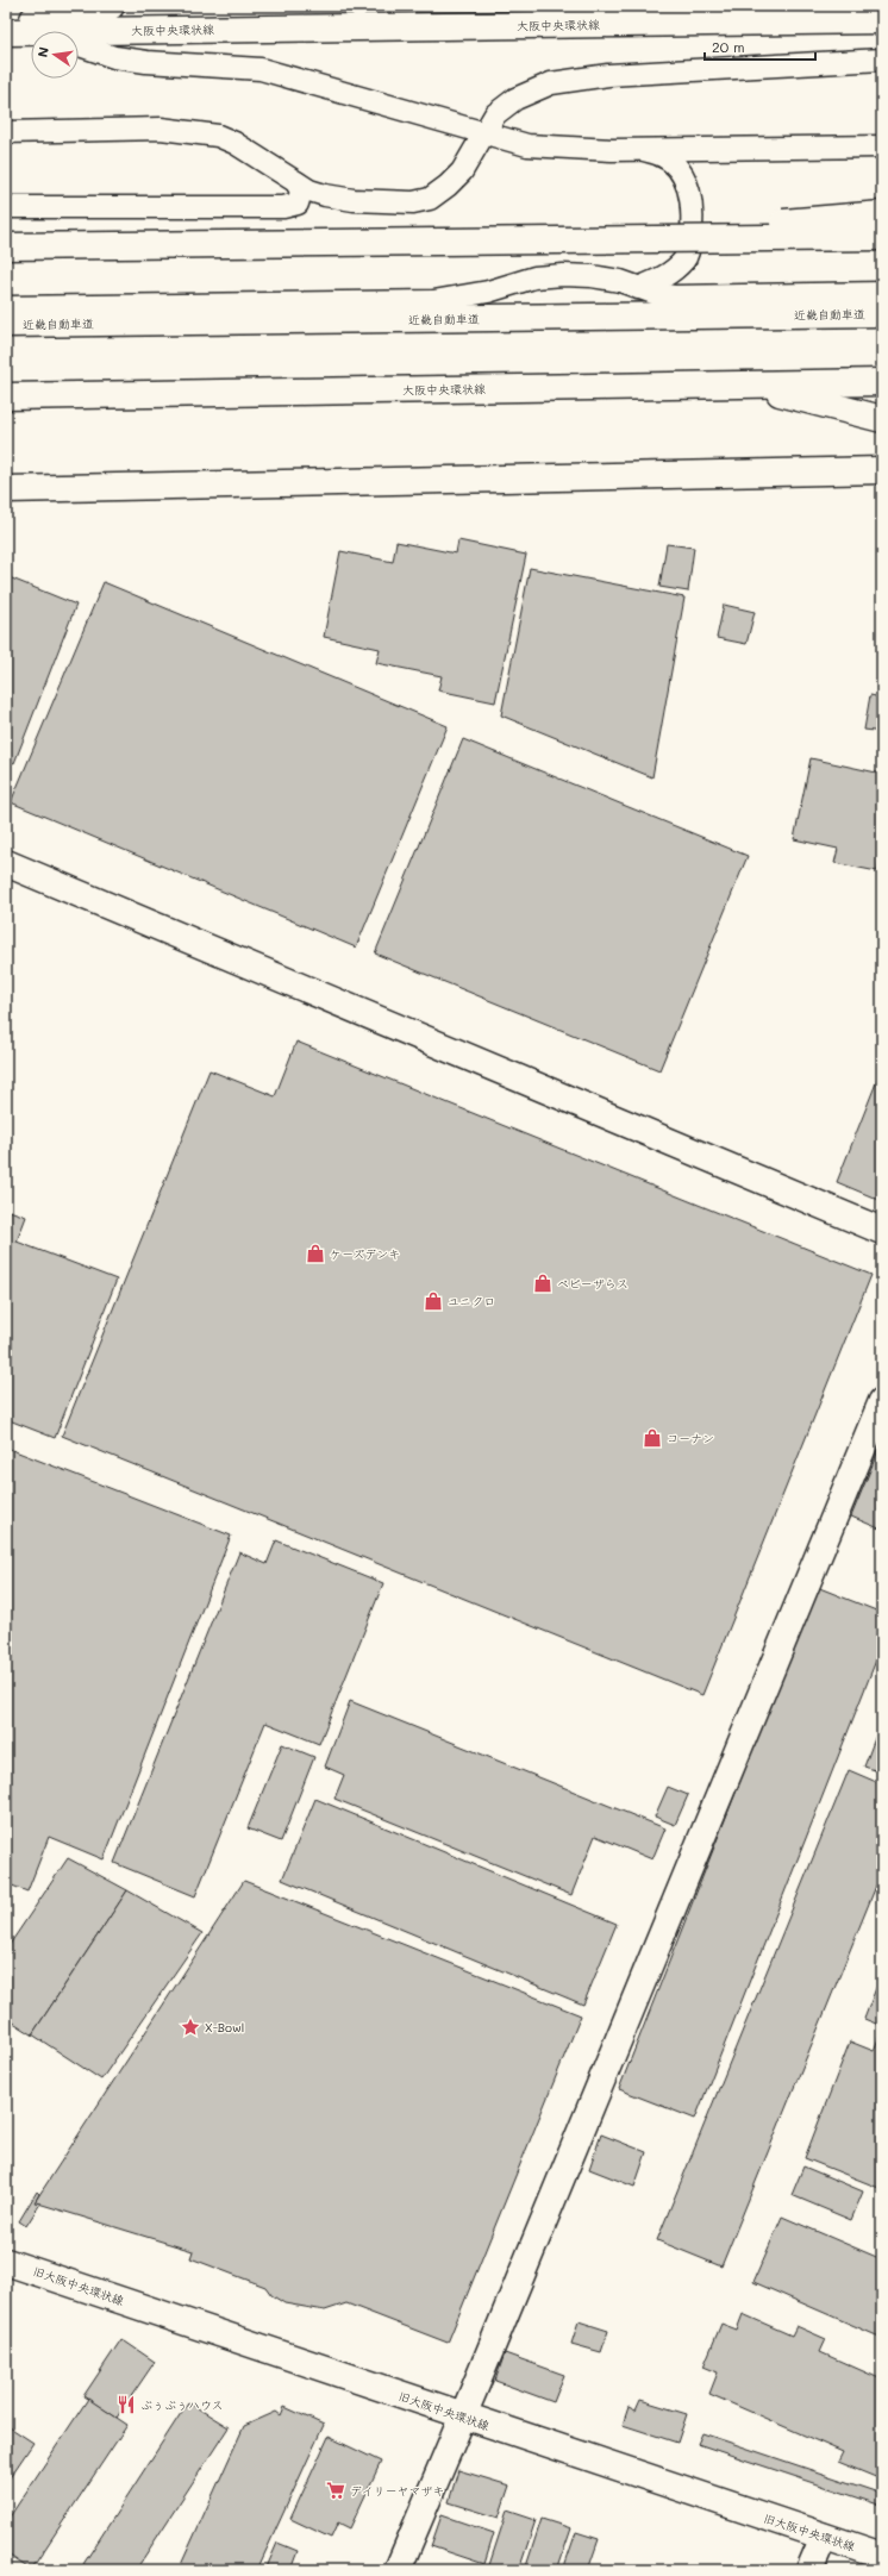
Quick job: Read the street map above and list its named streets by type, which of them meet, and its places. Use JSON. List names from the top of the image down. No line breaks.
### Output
{"streets":{"main road":["大阪中央環状線","近畿自動車道","旧大阪中央環状線"]},"places":{"shop":["ケーズデンキ","ベビーザらス","ユニクロ","コーナン"],"place":["X-Bowl"],"restaurant":["ぶぅぶぅハウス"],"supermarket":["デイリーヤマザキ"]},"scale_bar":"20 m","north":"left"}
